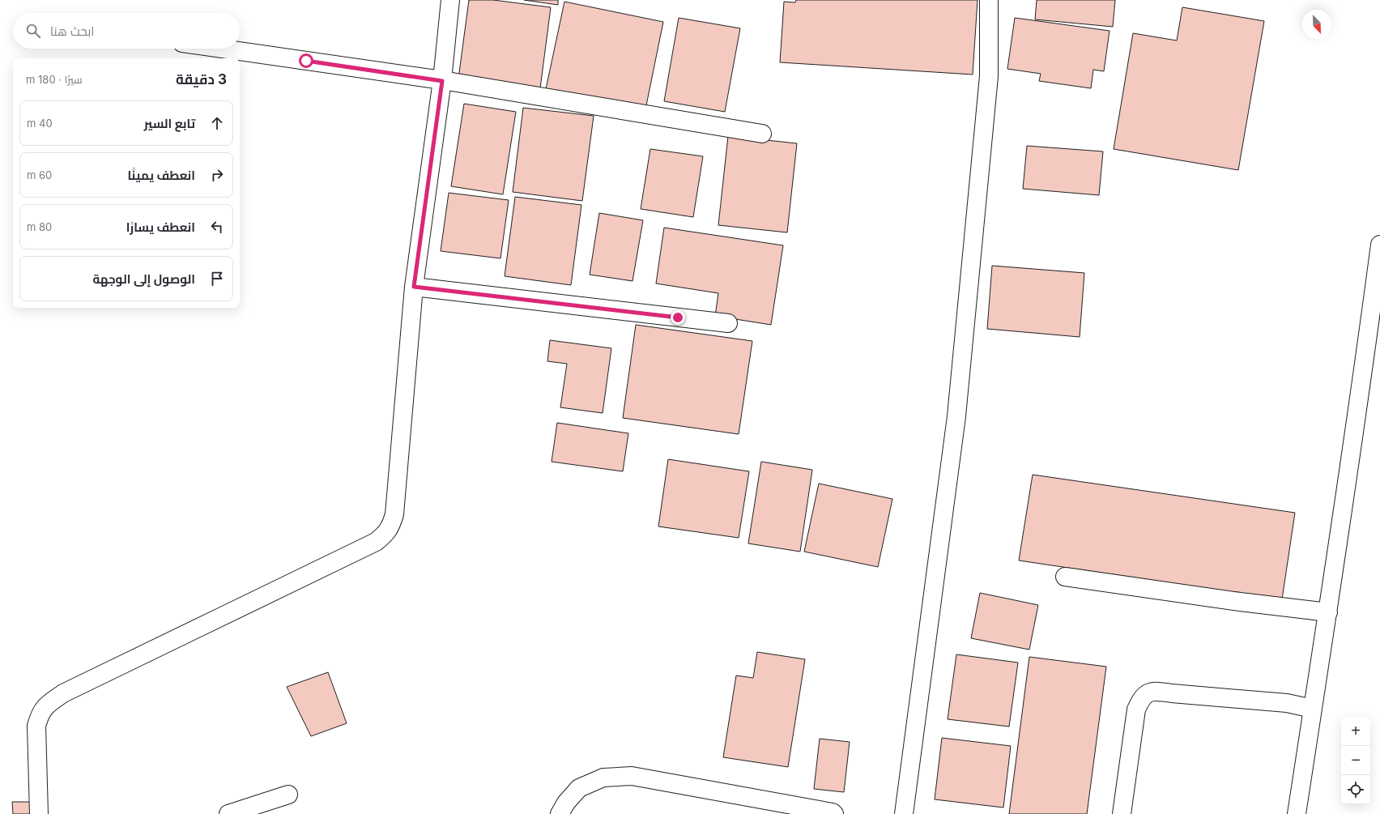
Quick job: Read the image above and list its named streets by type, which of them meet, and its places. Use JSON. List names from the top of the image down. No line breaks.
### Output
{"north":"bottom right","page":{"search":"ابحث هنا","heading":["3 دقيقة","سيرًا · 180 m"],"list":[["تابع السير","40 m"],["انعطف يمينًا","60 m"],["انعطف يسارًا","80 m"],"الوصول إلى الوجهة"],"map_buttons":["+","−"]}}
